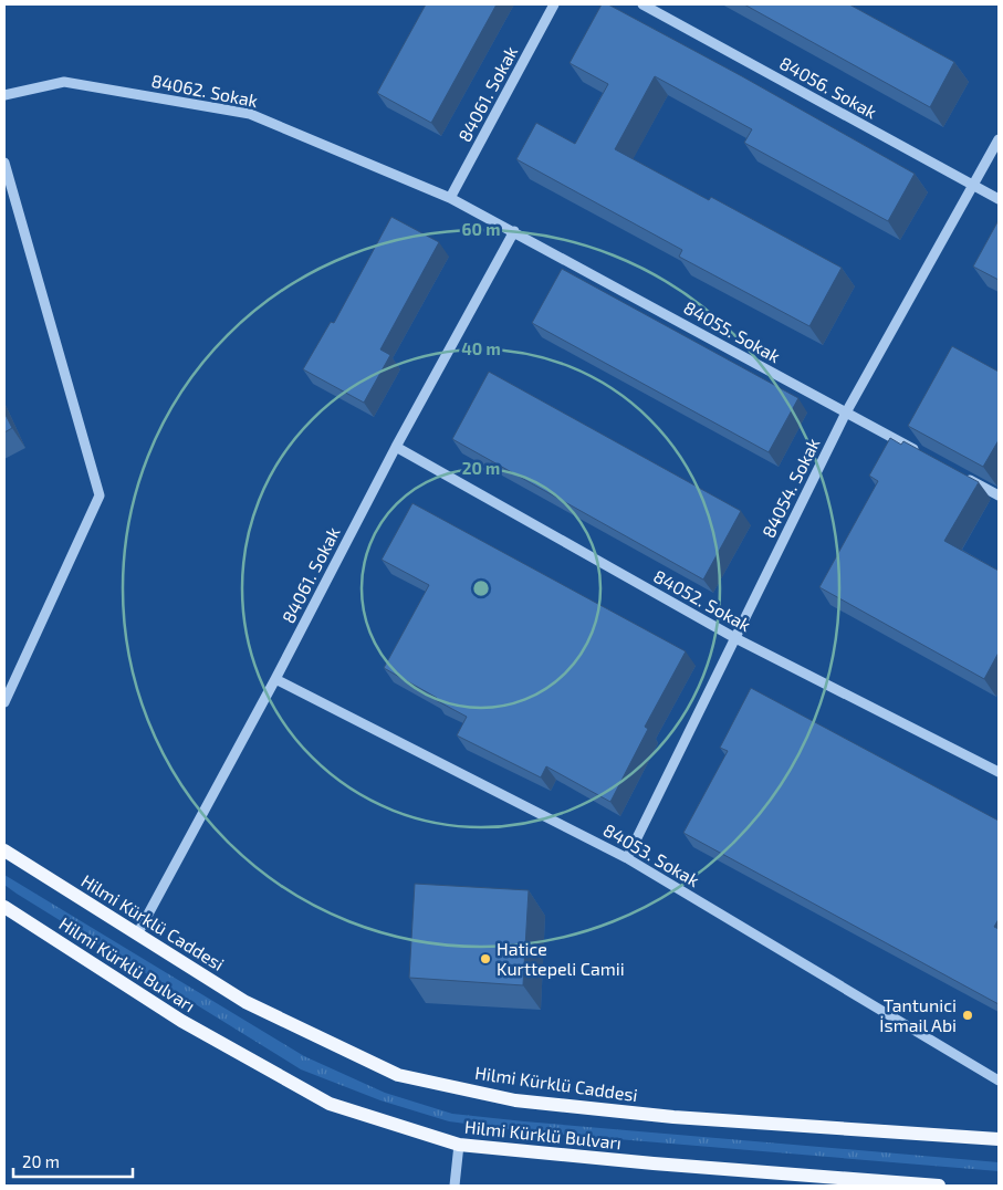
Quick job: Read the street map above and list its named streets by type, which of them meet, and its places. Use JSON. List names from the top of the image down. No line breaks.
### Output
{"streets":{"main road":["Hilmi Kürklü Caddesi","Hilmi Kürklü Bulvarı"],"street":["84056. Sokak","84062. Sokak","84061. Sokak","84055. Sokak","84054. Sokak","84052. Sokak","84053. Sokak"]},"crossings":[["84056. Sokak","84054. Sokak"],["84062. Sokak","84061. Sokak"],["84062. Sokak","84055. Sokak"],["84061. Sokak","84055. Sokak"],["84061. Sokak","84052. Sokak"],["84061. Sokak","84053. Sokak"],["84061. Sokak","Hilmi Kürklü Caddesi"],["84055. Sokak","84054. Sokak"],["84054. Sokak","84052. Sokak"],["84054. Sokak","84053. Sokak"]],"places":["Hatice Kurttepeli Camii","Tantunici İsmail Abi"],"scale_bar":"20 m","rings":["60 m","40 m","20 m"]}
